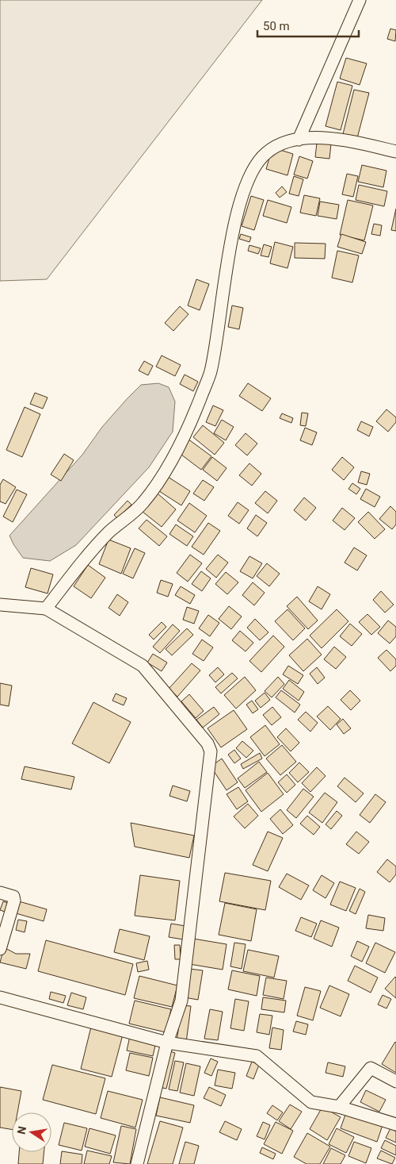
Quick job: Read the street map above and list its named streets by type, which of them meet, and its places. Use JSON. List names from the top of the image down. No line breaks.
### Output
{"scale_bar":"50 m","north":"left"}
